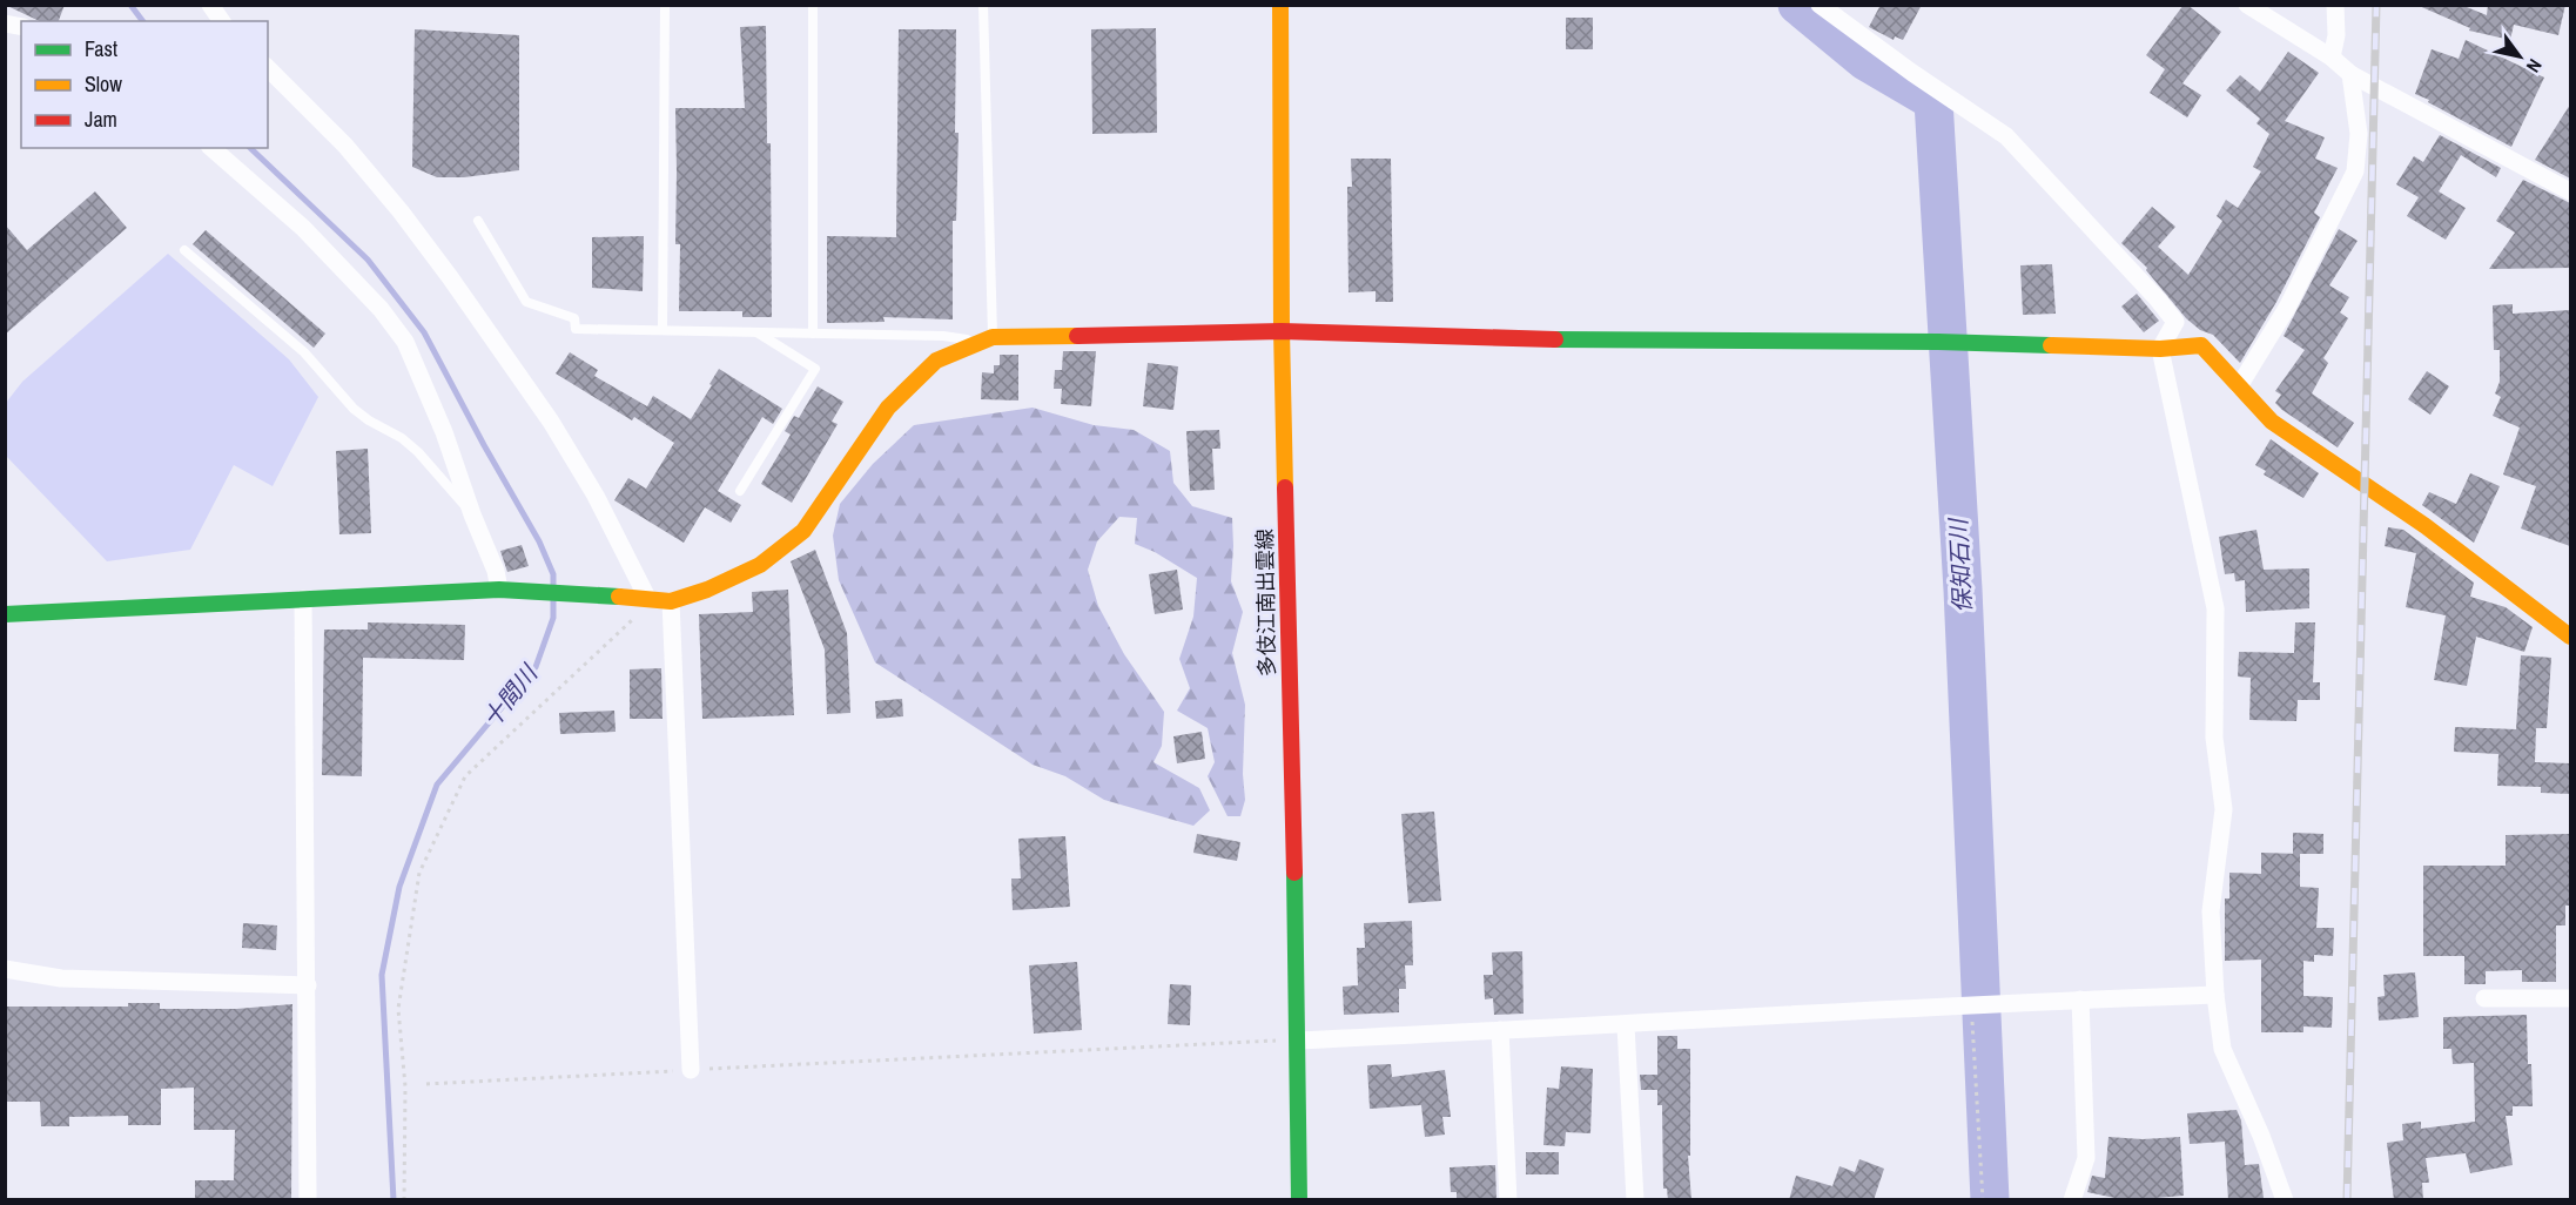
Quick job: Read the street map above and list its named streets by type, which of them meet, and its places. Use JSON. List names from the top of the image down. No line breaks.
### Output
{"streets":{"street":["多伎江南出雲線"]},"water":["保知石川","十間川"],"legend":["Fast","Slow","Jam"],"north":"bottom right"}
